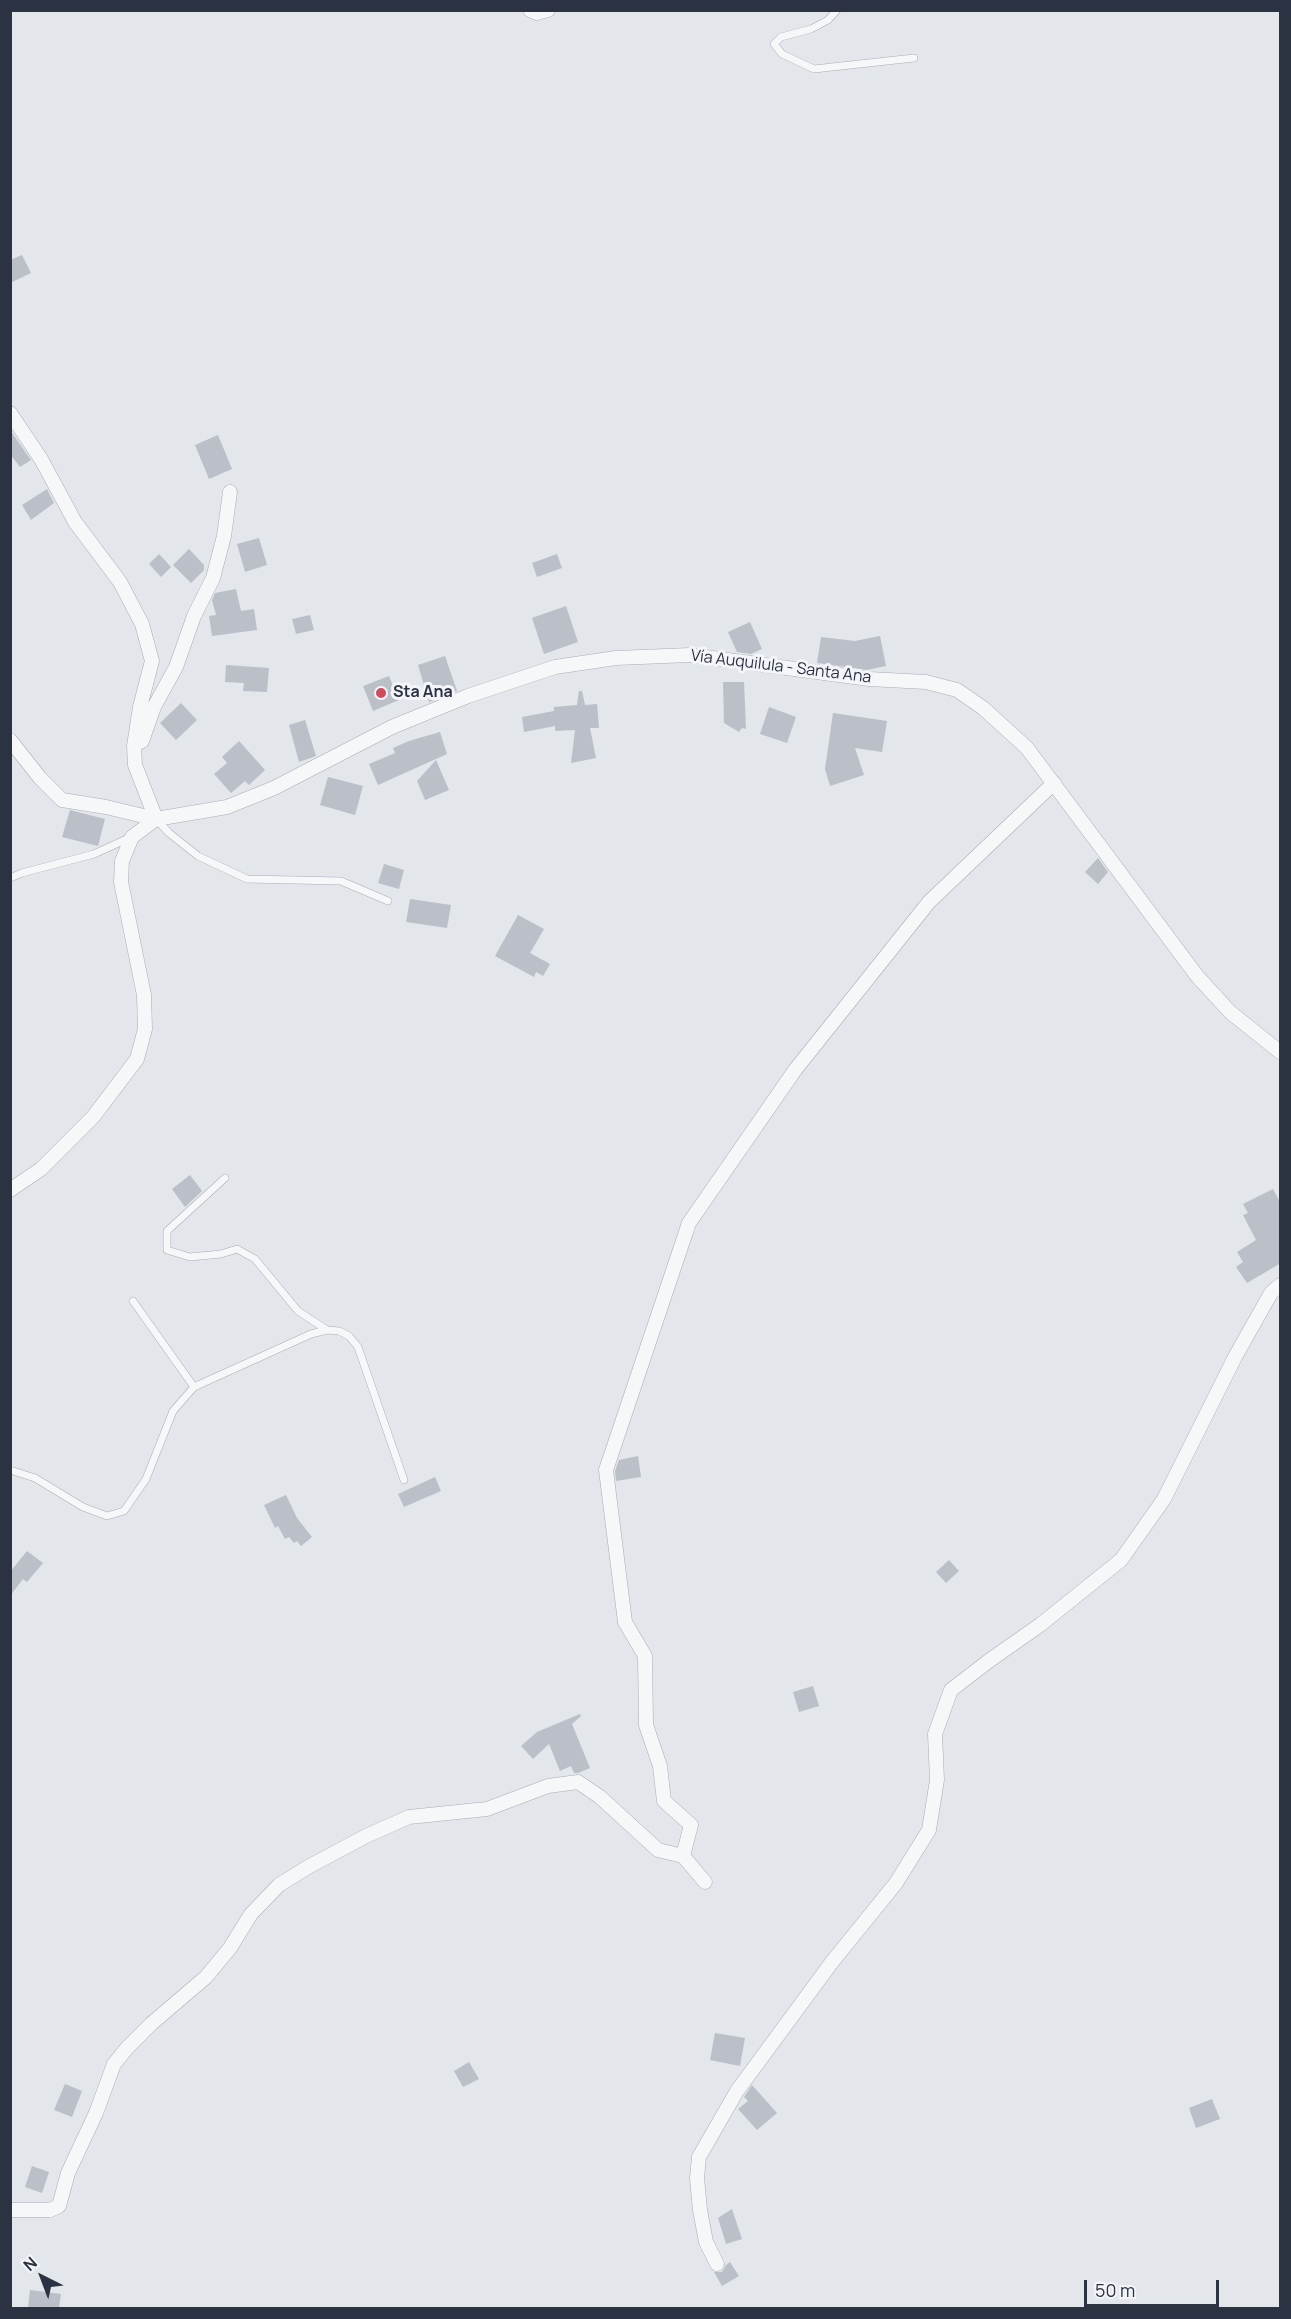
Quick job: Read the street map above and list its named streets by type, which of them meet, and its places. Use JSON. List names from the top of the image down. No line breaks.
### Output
{"streets":{"street":["Vía Auquilula - Santa Ana"]},"places":["Sta Ana"],"scale_bar":"50 m","north":"top left"}
